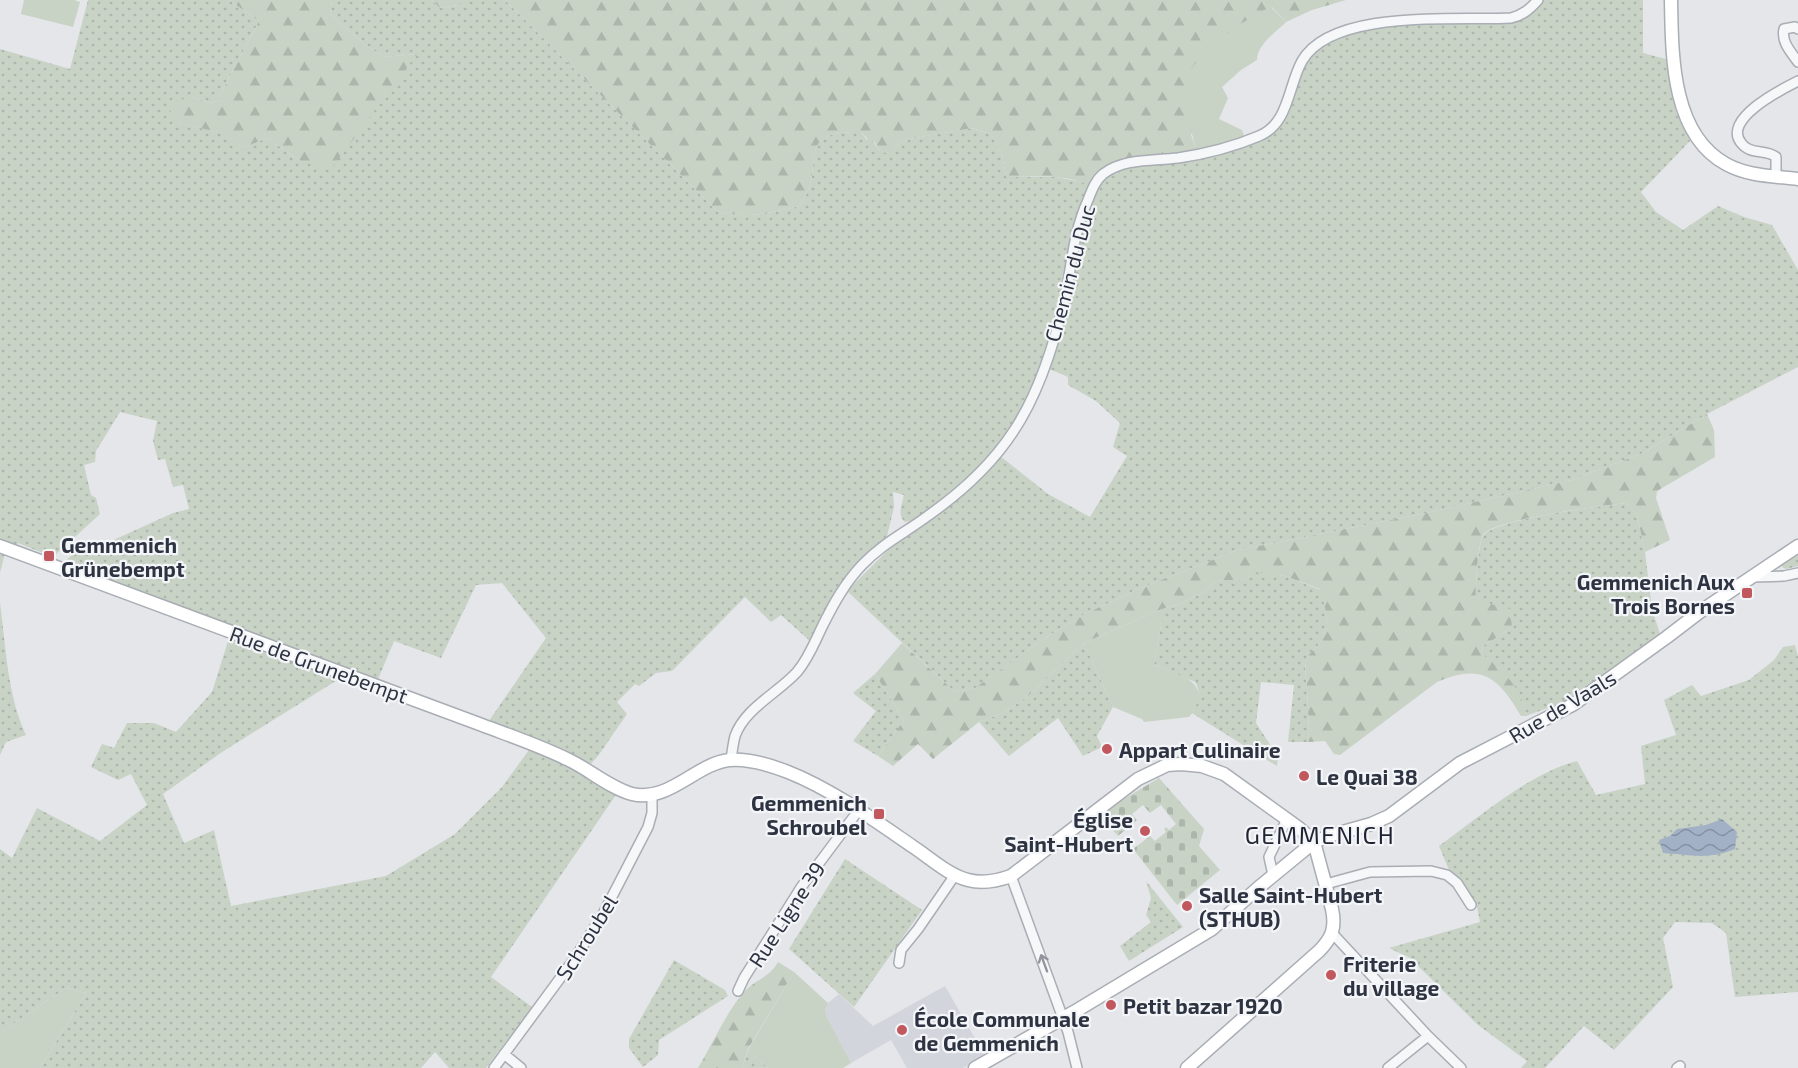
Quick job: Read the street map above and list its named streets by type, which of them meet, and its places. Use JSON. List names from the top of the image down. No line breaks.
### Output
{"streets":{"street":["Chemin du Duc","Rue de Grunebempt","Rue de Vaals","Rue Ligne 39","Schroubel"]},"crossings":[["Rue de Grunebempt","Schroubel"]],"districts":["GEMMENICH"],"places":{"transit":["Gemmenich Grünebempt","Gemmenich Aux Trois Bornes","Gemmenich Schroubel"],"other":["Appart Culinaire","Le Quai 38","Église Saint-Hubert","Salle Saint-Hubert (STHUB)","Friterie du village","Petit bazar 1920","École Communale de Gemmenich"]}}
